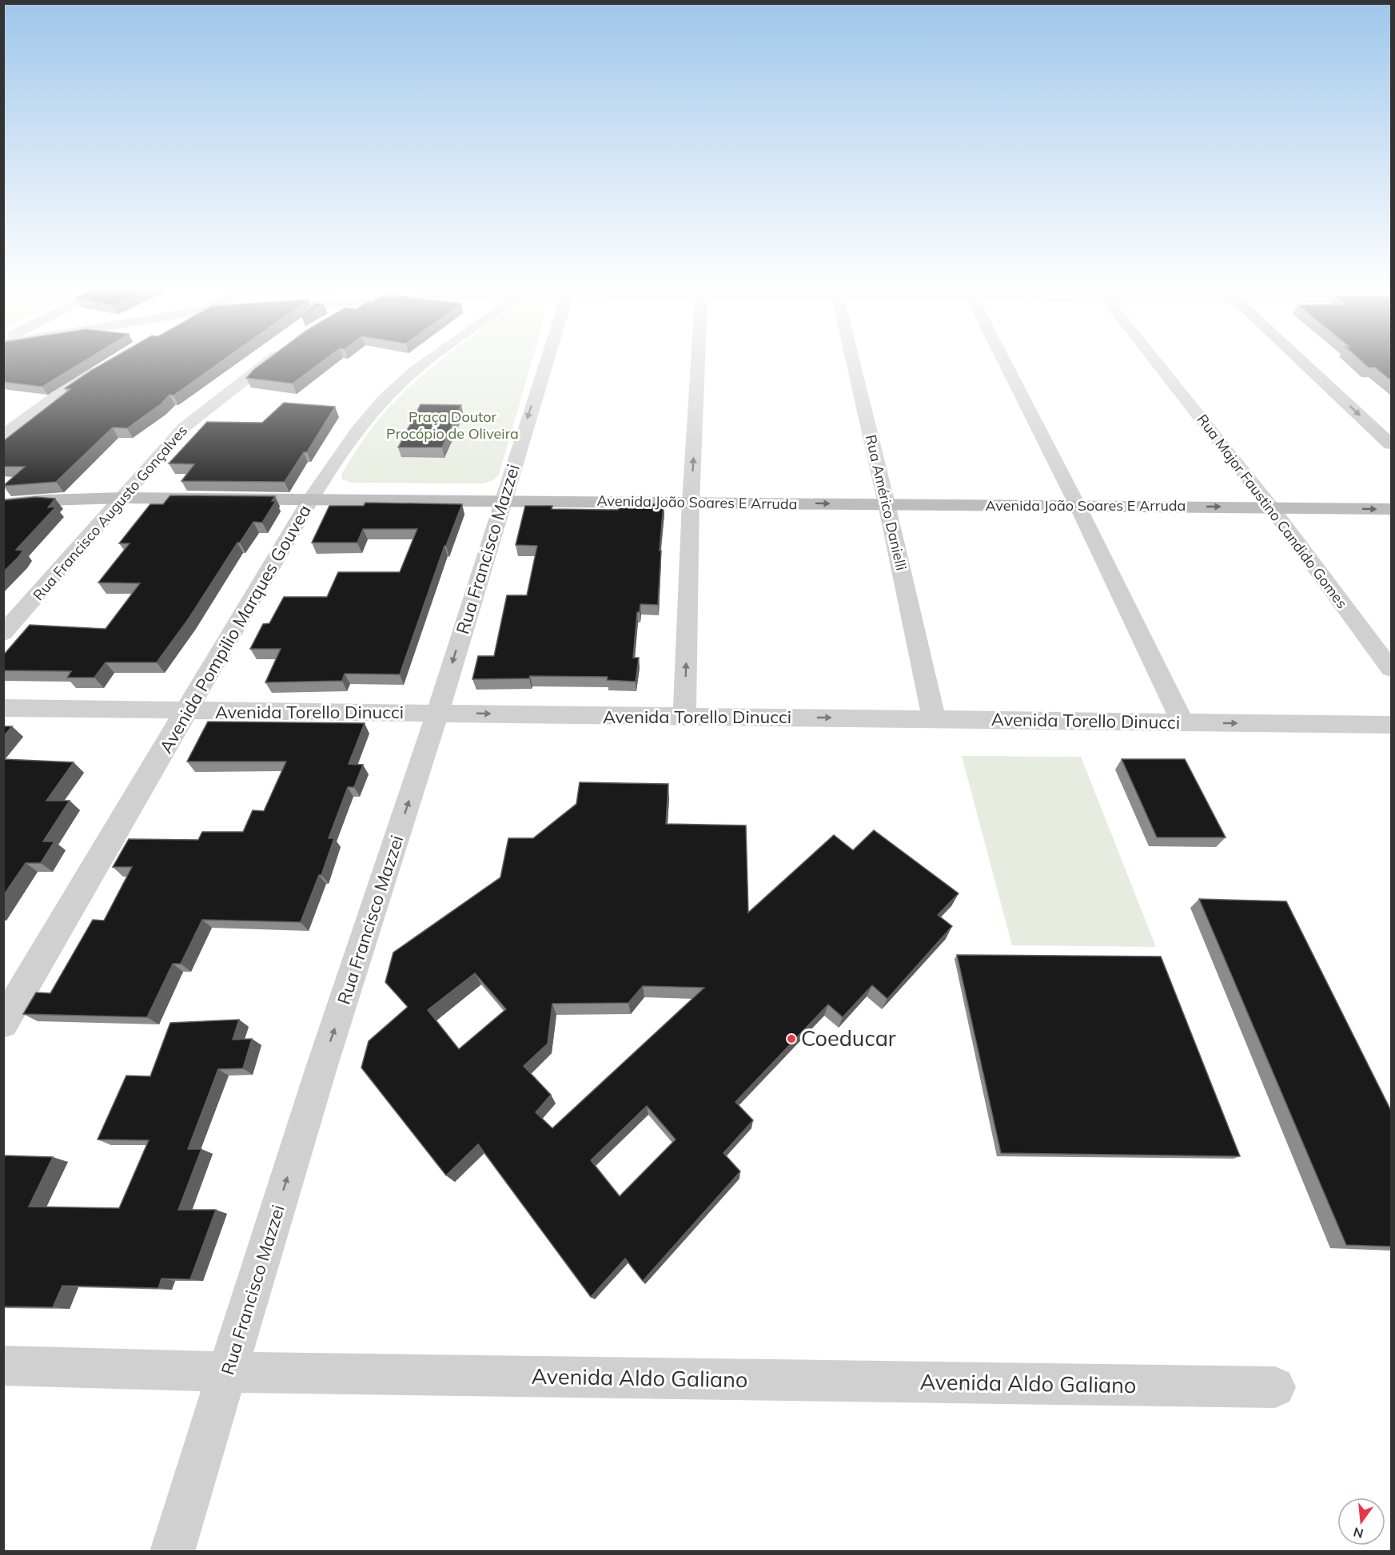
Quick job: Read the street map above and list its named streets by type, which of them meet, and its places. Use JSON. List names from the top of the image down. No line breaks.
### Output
{"streets":{"street":["Avenida João Soares E Arruda","Rua Américo Danielli","Rua Major Faustino Candido Gomes","Rua Francisco Augusto Gonçalves","Rua Francisco Mazzei","Avenida Pompilio Marques Gouvea","Avenida Torello Dinucci","Avenida Aldo Galiano"]},"crossings":[["Avenida João Soares E Arruda","Rua Américo Danielli"],["Avenida João Soares E Arruda","Rua Major Faustino Candido Gomes"],["Avenida João Soares E Arruda","Rua Francisco Augusto Gonçalves"],["Avenida João Soares E Arruda","Rua Francisco Mazzei"],["Avenida João Soares E Arruda","Avenida Pompilio Marques Gouvea"],["Rua Américo Danielli","Avenida Torello Dinucci"],["Rua Francisco Mazzei","Avenida Torello Dinucci"],["Rua Francisco Mazzei","Avenida Aldo Galiano"],["Avenida Pompilio Marques Gouvea","Avenida Torello Dinucci"]],"one_way":["Avenida Torello Dinucci"],"parks":["Praça Doutor Procópio de Oliveira"],"places":["Coeducar"],"north":"bottom"}
